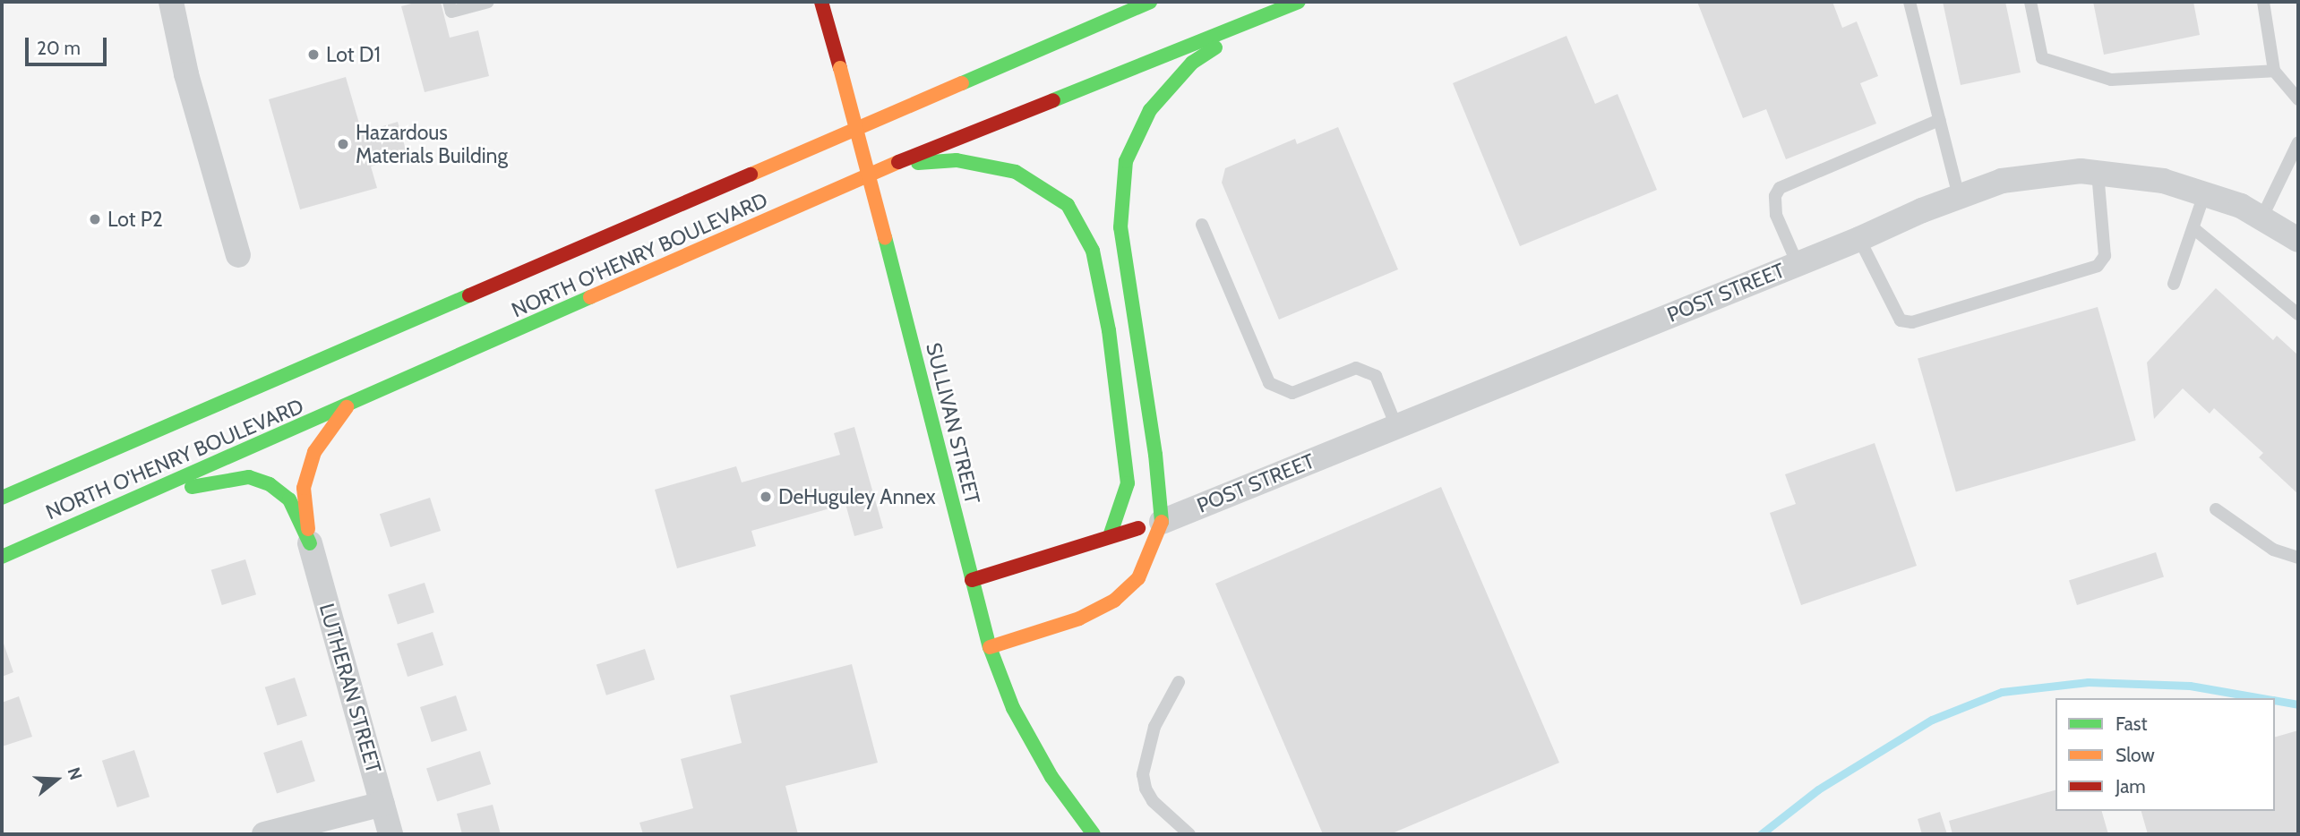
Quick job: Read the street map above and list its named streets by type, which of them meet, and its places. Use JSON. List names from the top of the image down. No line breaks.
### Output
{"streets":{"main road":["NORTH O'HENRY BOULEVARD","POST STREET","SULLIVAN STREET"],"street":["LUTHERAN STREET"]},"crossings":[["POST STREET","SULLIVAN STREET"]],"places":["Lot D1","Hazardous Materials Building","Lot P2","DeHuguley Annex"],"legend":["Fast","Slow","Jam"],"scale_bar":"20 m","north":"right"}
